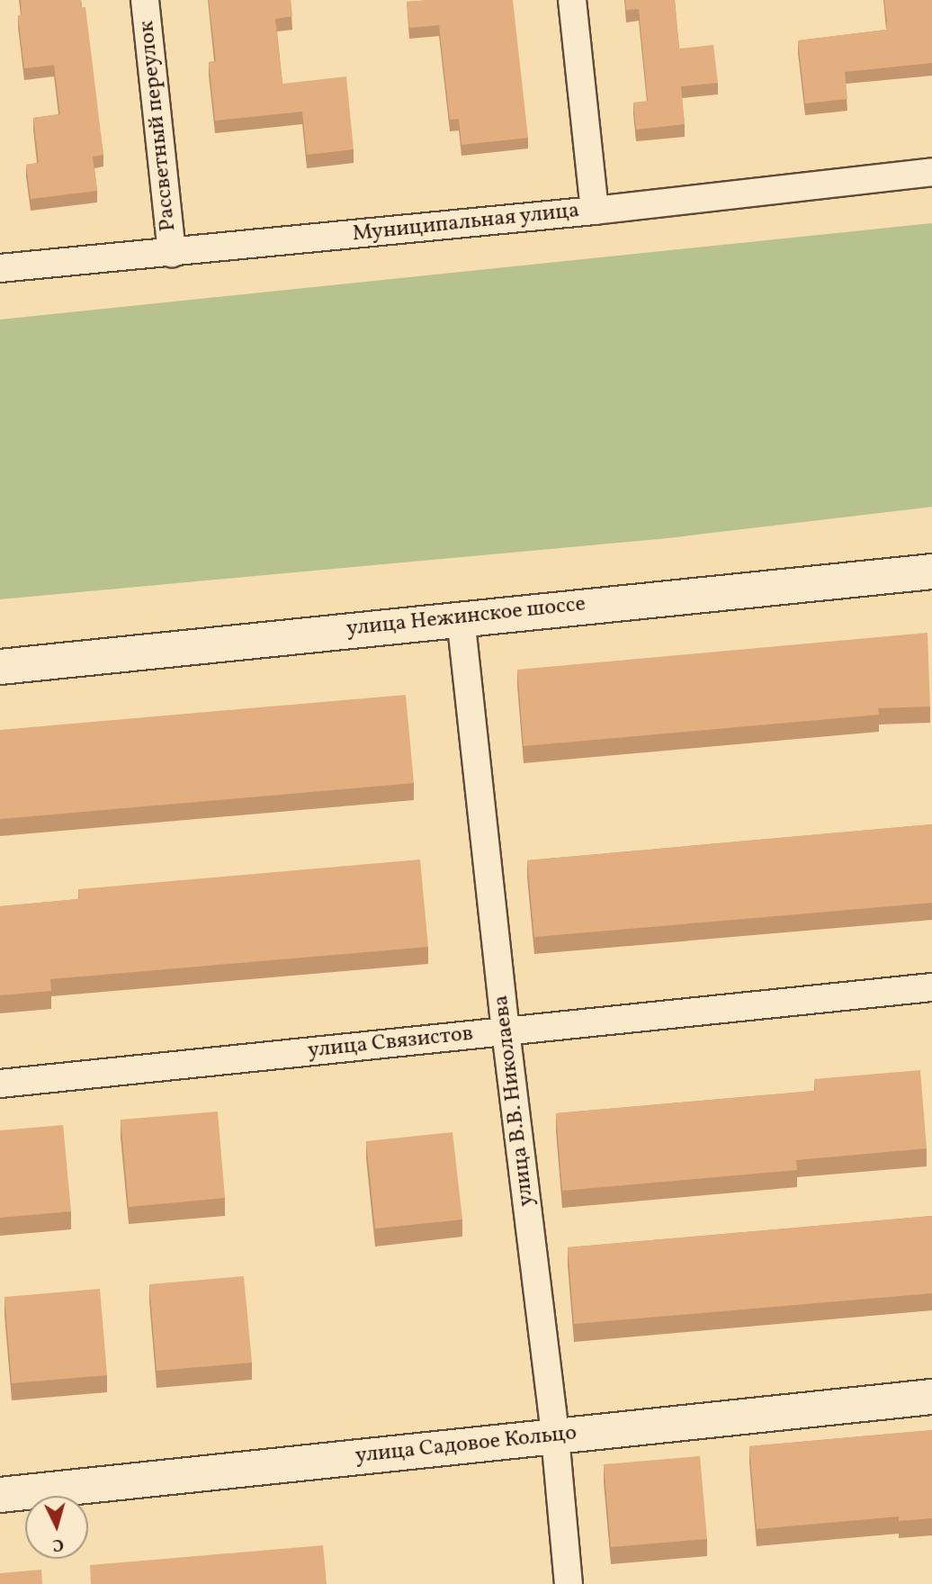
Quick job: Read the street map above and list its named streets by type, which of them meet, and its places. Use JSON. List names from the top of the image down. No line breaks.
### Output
{"streets":{"main road":["улица Нежинское шоссе","улица Садовое Кольцо"],"street":["Рассветный переулок","Муниципальная улица","улица Связистов","улица В.В. Николаева"]},"crossings":[["Рассветный переулок","Муниципальная улица"],["улица Нежинское шоссе","улица В.В. Николаева"],["улица Связистов","улица В.В. Николаева"],["улица В.В. Николаева","улица Садовое Кольцо"]],"north":"bottom"}
